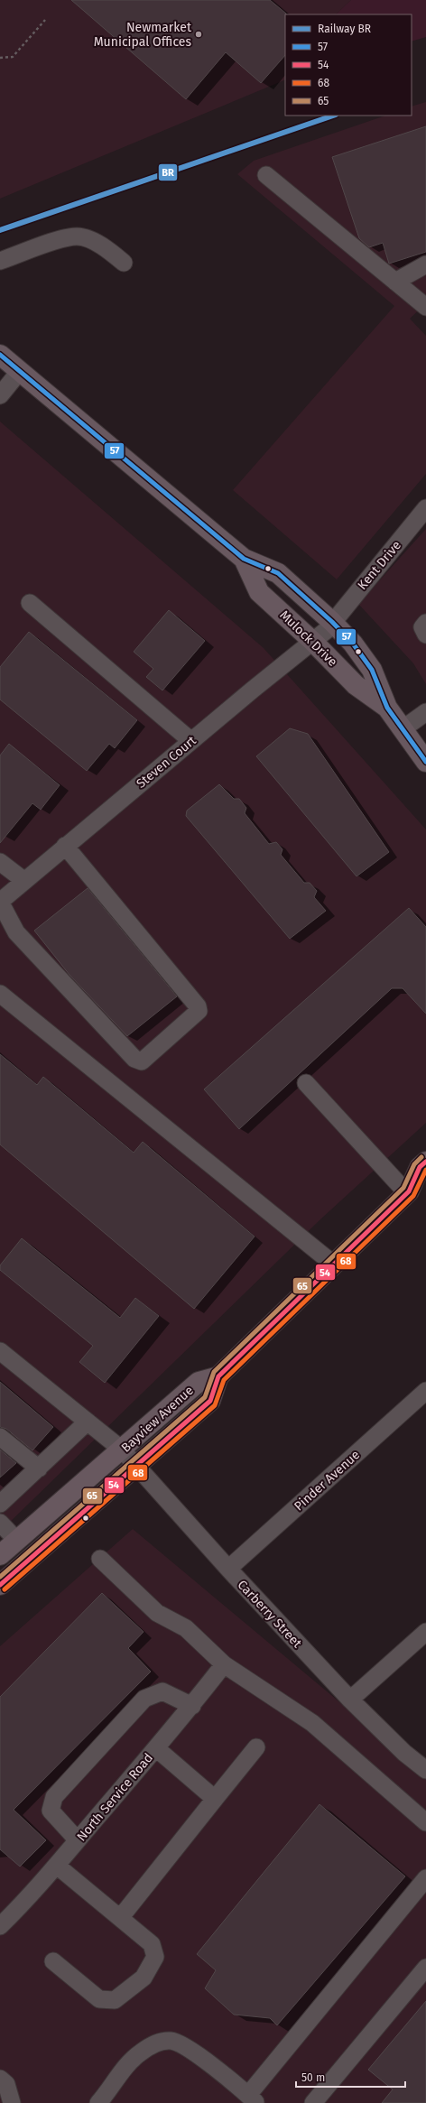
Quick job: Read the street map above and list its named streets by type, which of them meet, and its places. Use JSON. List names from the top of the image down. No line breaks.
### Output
{"streets":{"main road":["Mulock Drive","Bayview Avenue"],"street":["Kent Drive","Steven Court","Pinder Avenue","Carberry Street","North Service Road"]},"crossings":[["Kent Drive","Mulock Drive"],["Kent Drive","Steven Court"],["Mulock Drive","Steven Court"],["Bayview Avenue","Carberry Street"],["Pinder Avenue","Carberry Street"]],"places":["Newmarket Municipal Offices"],"lines":["rail line BR","transit line 57","transit line 65","transit line 54","transit line 68"],"legend":["Railway BR","57","54","68","65"],"scale_bar":"50 m"}
